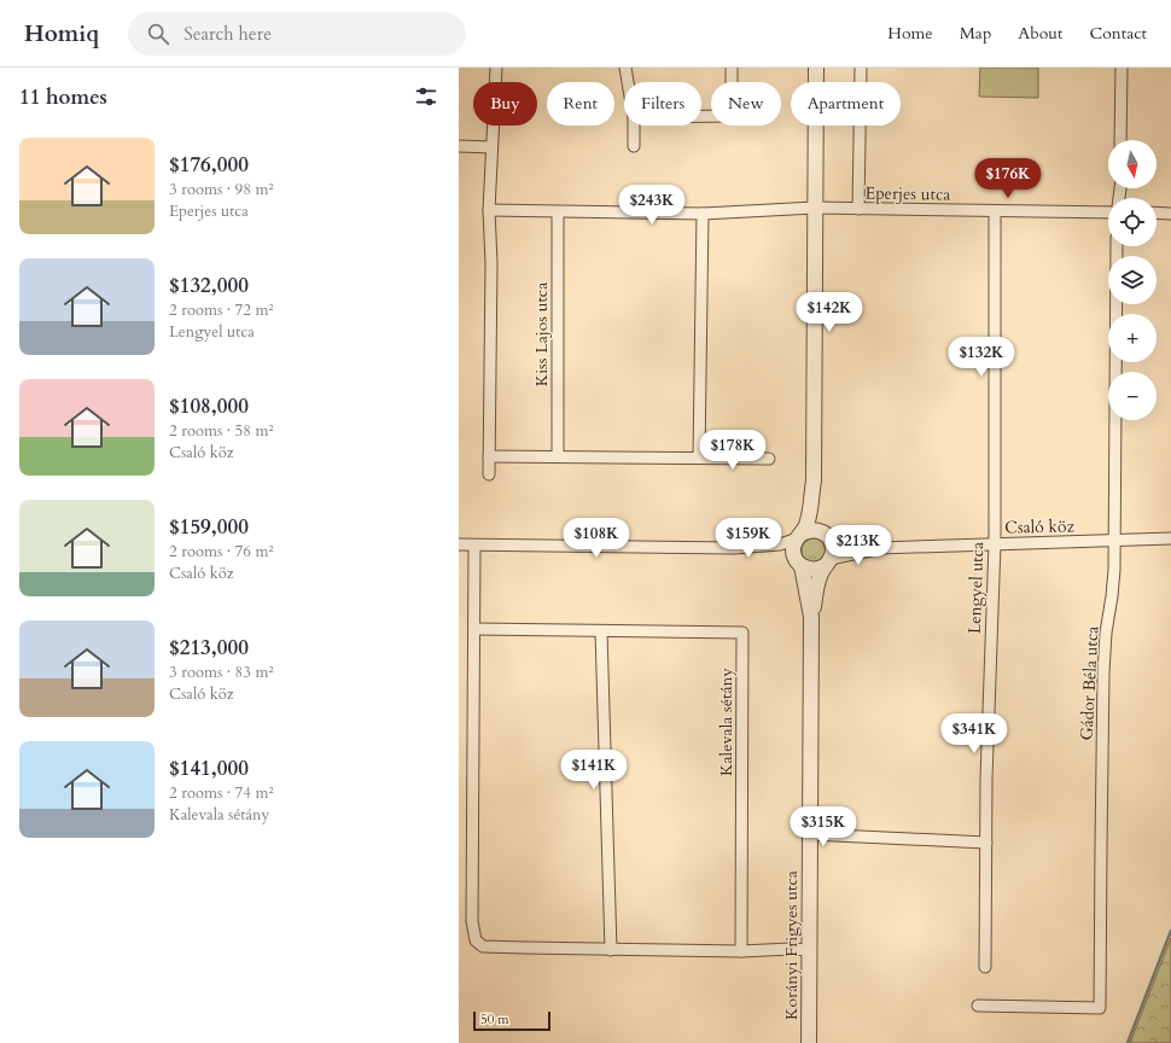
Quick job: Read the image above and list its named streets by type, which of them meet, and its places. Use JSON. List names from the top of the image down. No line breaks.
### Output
{"streets":{"street":["Eperjes utca","Kiss Lajos utca","Csaló köz","Lengyel utca","Gádor Béla utca","Kalevala sétány","Korányi Frigyes utca"]},"crossings":[["Eperjes utca","Kiss Lajos utca"],["Eperjes utca","Lengyel utca"],["Eperjes utca","Korányi Frigyes utca"],["Csaló köz","Lengyel utca"],["Csaló köz","Gádor Béla utca"],["Csaló köz","Korányi Frigyes utca"]],"scale_bar":"50 m","north":"bottom","page":{"header":"Homiq","search":"Search here","nav":["Home","Map","About","Contact"],"heading":"11 homes","chip":["Buy","Rent","Filters","New","Apartment"],"list":[{"name":"$176,000","note":"3 rooms · 98 m² · Eperjes utca"},{"name":"$132,000","note":"2 rooms · 72 m² · Lengyel utca"},{"name":"$108,000","note":"2 rooms · 58 m² · Csaló köz"},{"name":"$159,000","note":"2 rooms · 76 m² · Csaló köz"},{"name":"$213,000","note":"3 rooms · 83 m² · Csaló köz"},{"name":"$141,000","note":"2 rooms · 74 m² · Kalevala sétány"}],"map_buttons":["+","−"],"price":["$176K","$243K","$142K","$132K","$178K","$108K","$159K","$213K","$341K","$141K","$315K"],"scale":"50 m"}}
